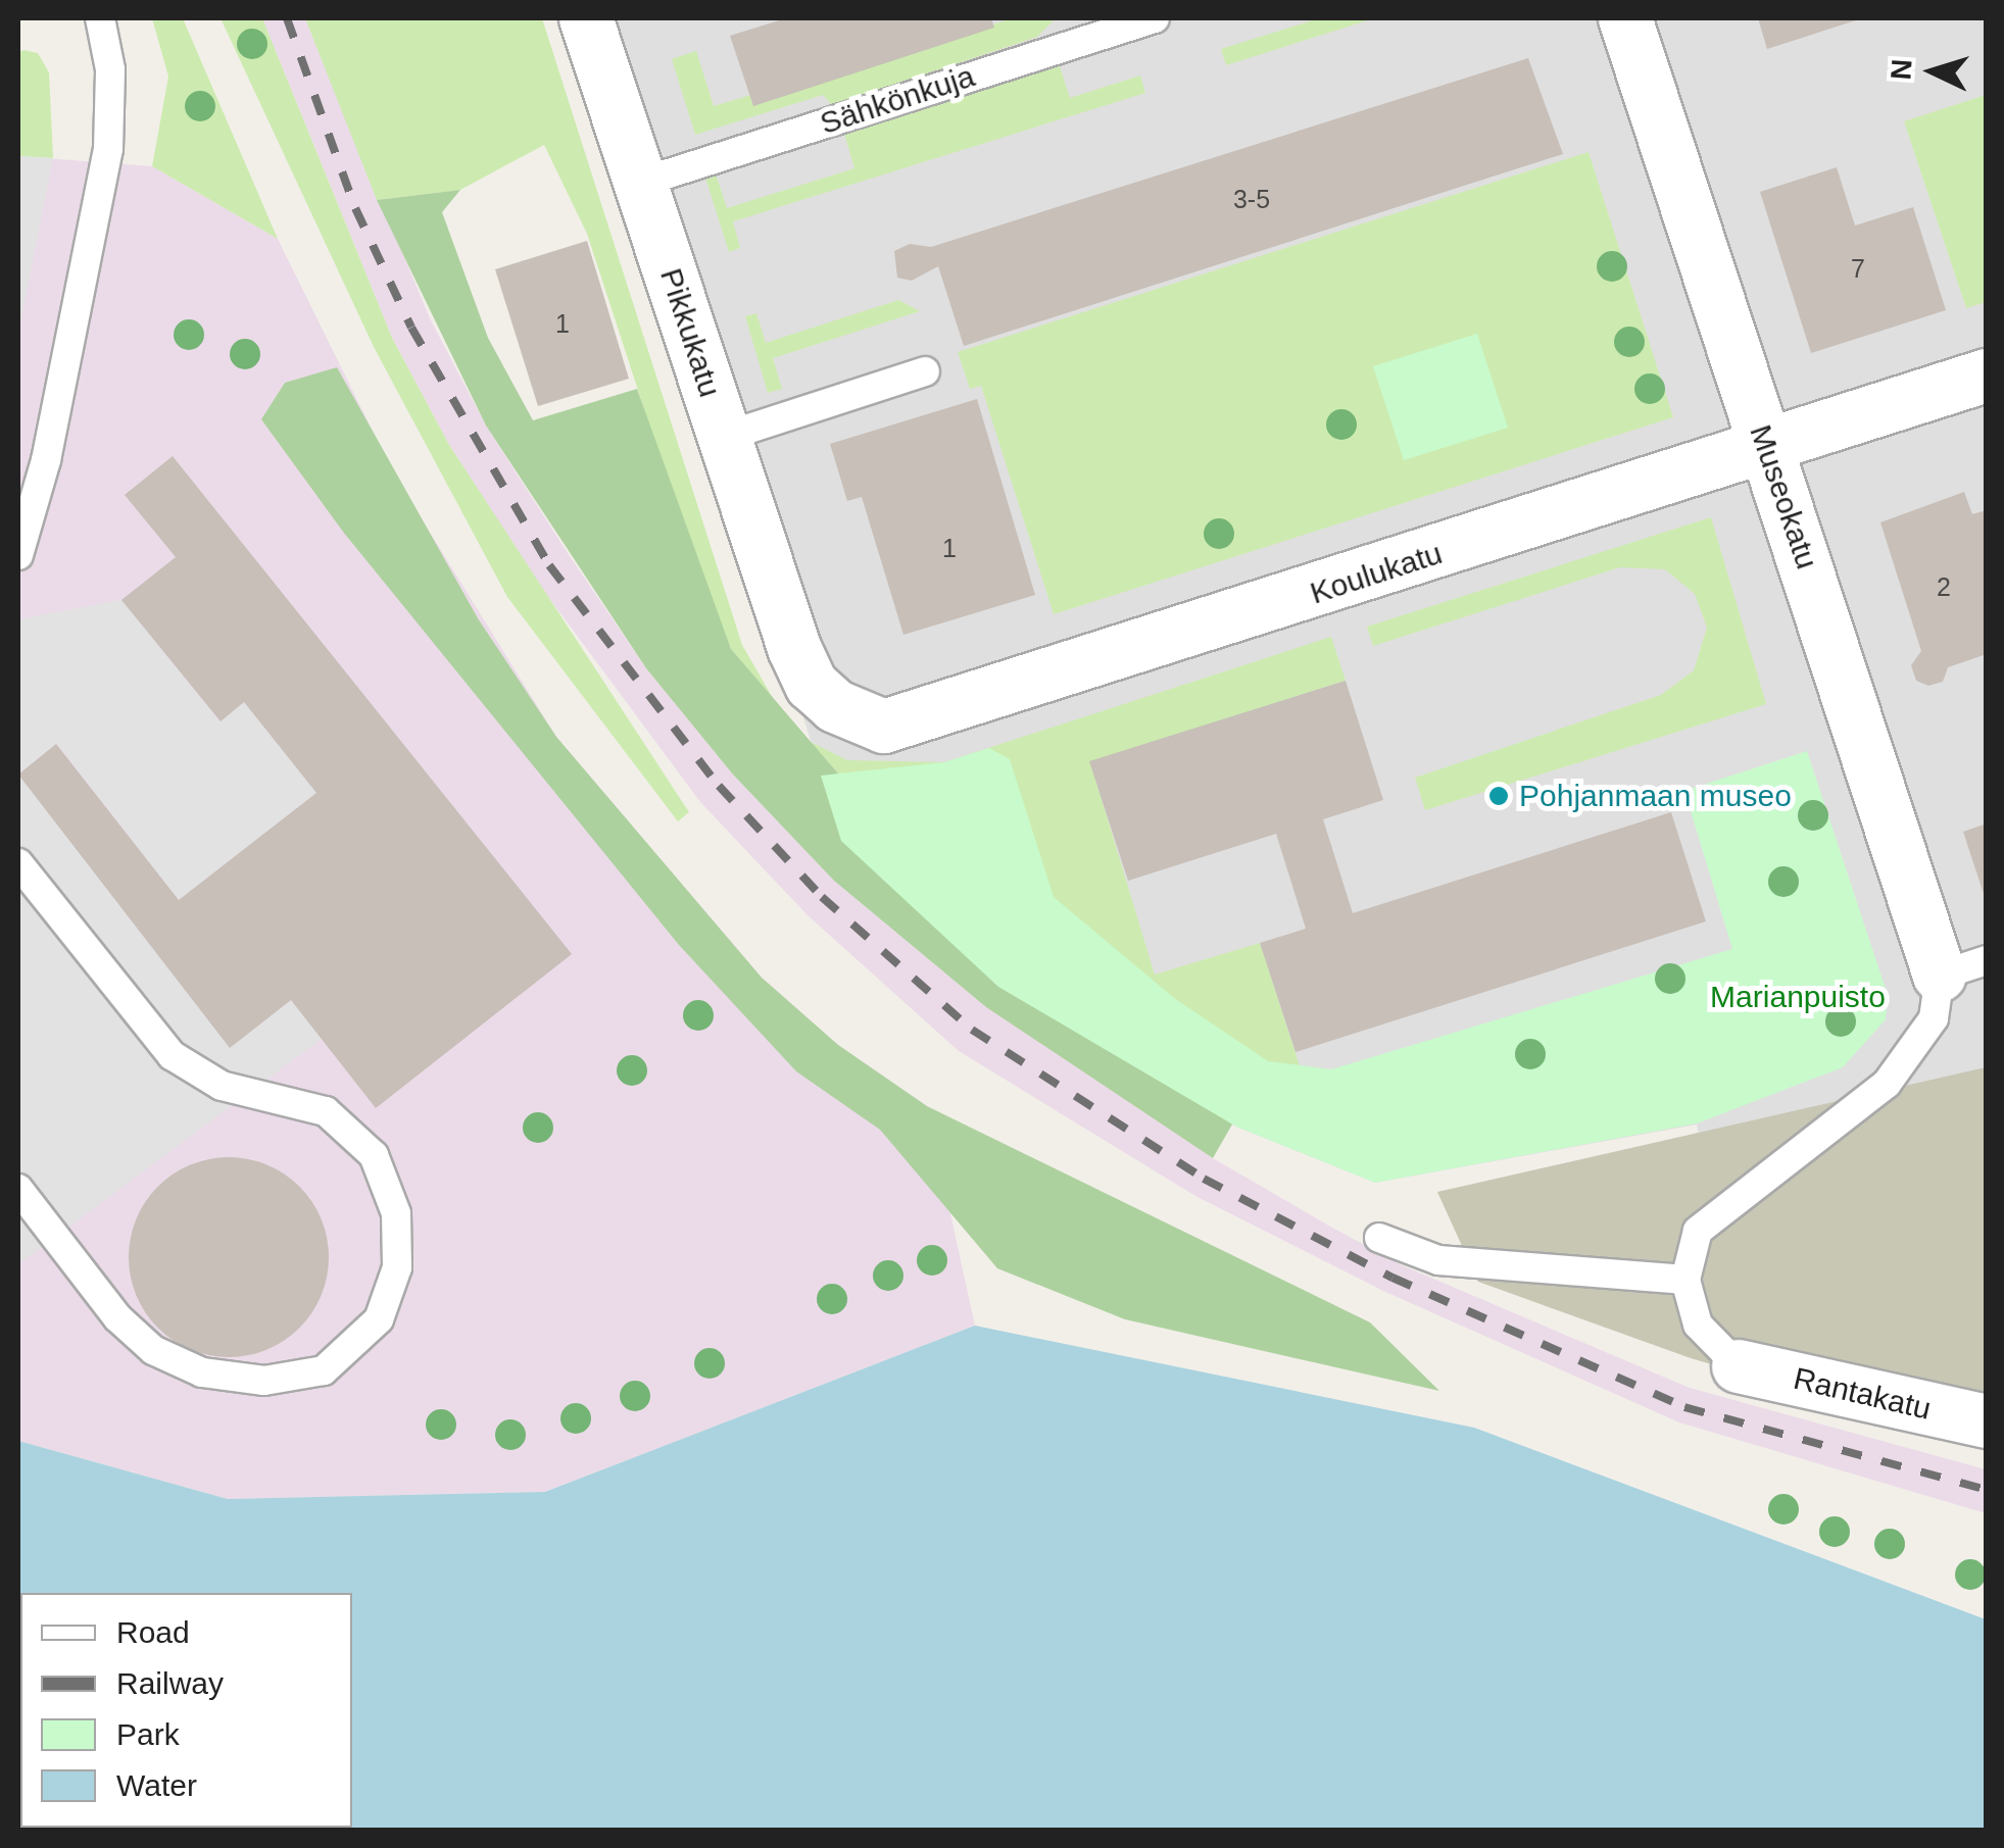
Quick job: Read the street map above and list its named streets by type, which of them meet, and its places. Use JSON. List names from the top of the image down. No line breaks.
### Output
{"streets":{"street":["Pikkukatu","Museokatu","Koulukatu","Rantakatu"],"lane":["Sähkönkuja"]},"crossings":[["Sähkönkuja","Pikkukatu"],["Pikkukatu","Koulukatu"],["Museokatu","Koulukatu"]],"parks":["Marianpuisto"],"places":["Pohjanmaan museo"],"house_numbers":["3-5","7","1","1","2"],"legend":["Road","Railway","Park","Water"],"north":"left"}
